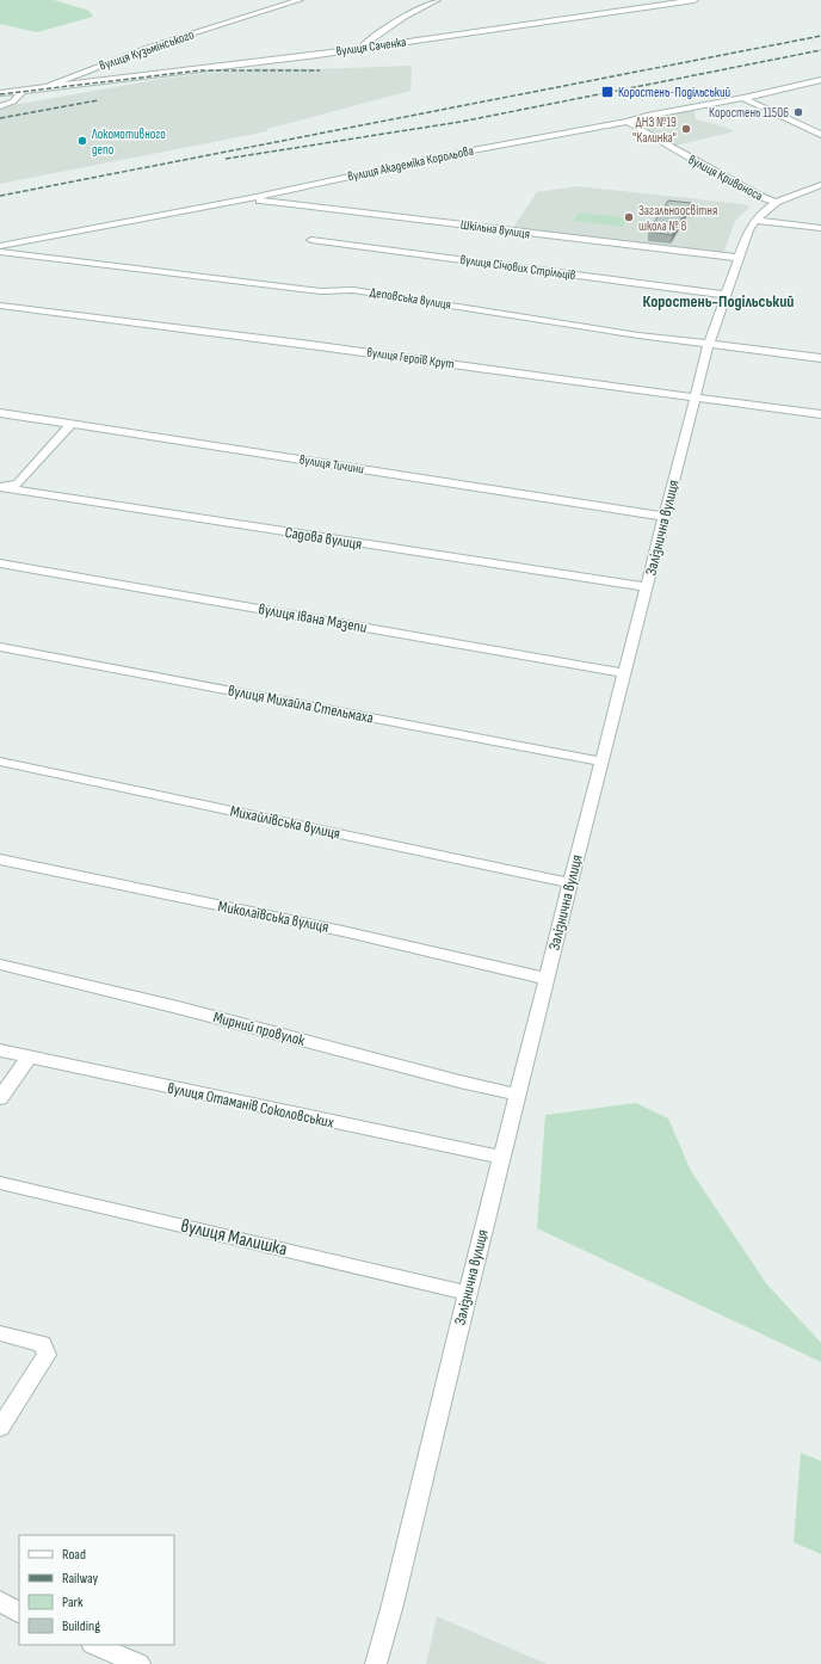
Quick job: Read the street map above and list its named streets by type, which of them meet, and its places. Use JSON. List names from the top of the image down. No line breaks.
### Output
{"streets":{"street":["вулиця Саченка","вулиця Кузьмінського","вулиця Академіка Корольова","вулиця Кривоноса","Шкільна вулиця","вулиця Січових Стрільців","Деповська вулиця","вулиця Героїв Крут","вулиця Тичини","Залізнична вулиця","Садова вулиця","вулиця Івана Мазепи","вулиця Михайла Стельмаха","Михайлівська вулиця","Миколаївська вулиця","Мирний провулок","вулиця Отаманів Соколовських","вулиця Малишка"]},"crossings":[["вулиця Саченка","вулиця Кузьмінського"],["вулиця Академіка Корольова","вулиця Кривоноса"],["вулиця Академіка Корольова","Шкільна вулиця"],["вулиця Кривоноса","Залізнична вулиця"],["Шкільна вулиця","Залізнична вулиця"],["вулиця Січових Стрільців","Залізнична вулиця"],["Деповська вулиця","Залізнична вулиця"],["вулиця Героїв Крут","Залізнична вулиця"],["вулиця Тичини","Залізнична вулиця"],["Залізнична вулиця","Садова вулиця"],["Залізнична вулиця","вулиця Івана Мазепи"],["Залізнична вулиця","вулиця Михайла Стельмаха"],["Залізнична вулиця","Михайлівська вулиця"],["Залізнична вулиця","Миколаївська вулиця"],["Залізнична вулиця","Мирний провулок"],["Залізнична вулиця","вулиця Отаманів Соколовських"],["Залізнична вулиця","вулиця Малишка"]],"districts":["Коростень-Подільський"],"places":{"transit":["Коростень-Подільський"],"other":["Коростень 11506","ДНЗ №19 \"Калинка\"","Локомотивного депо","Загальноосвітня школа № 8"]},"legend":["Road","Railway","Park","Building"]}
